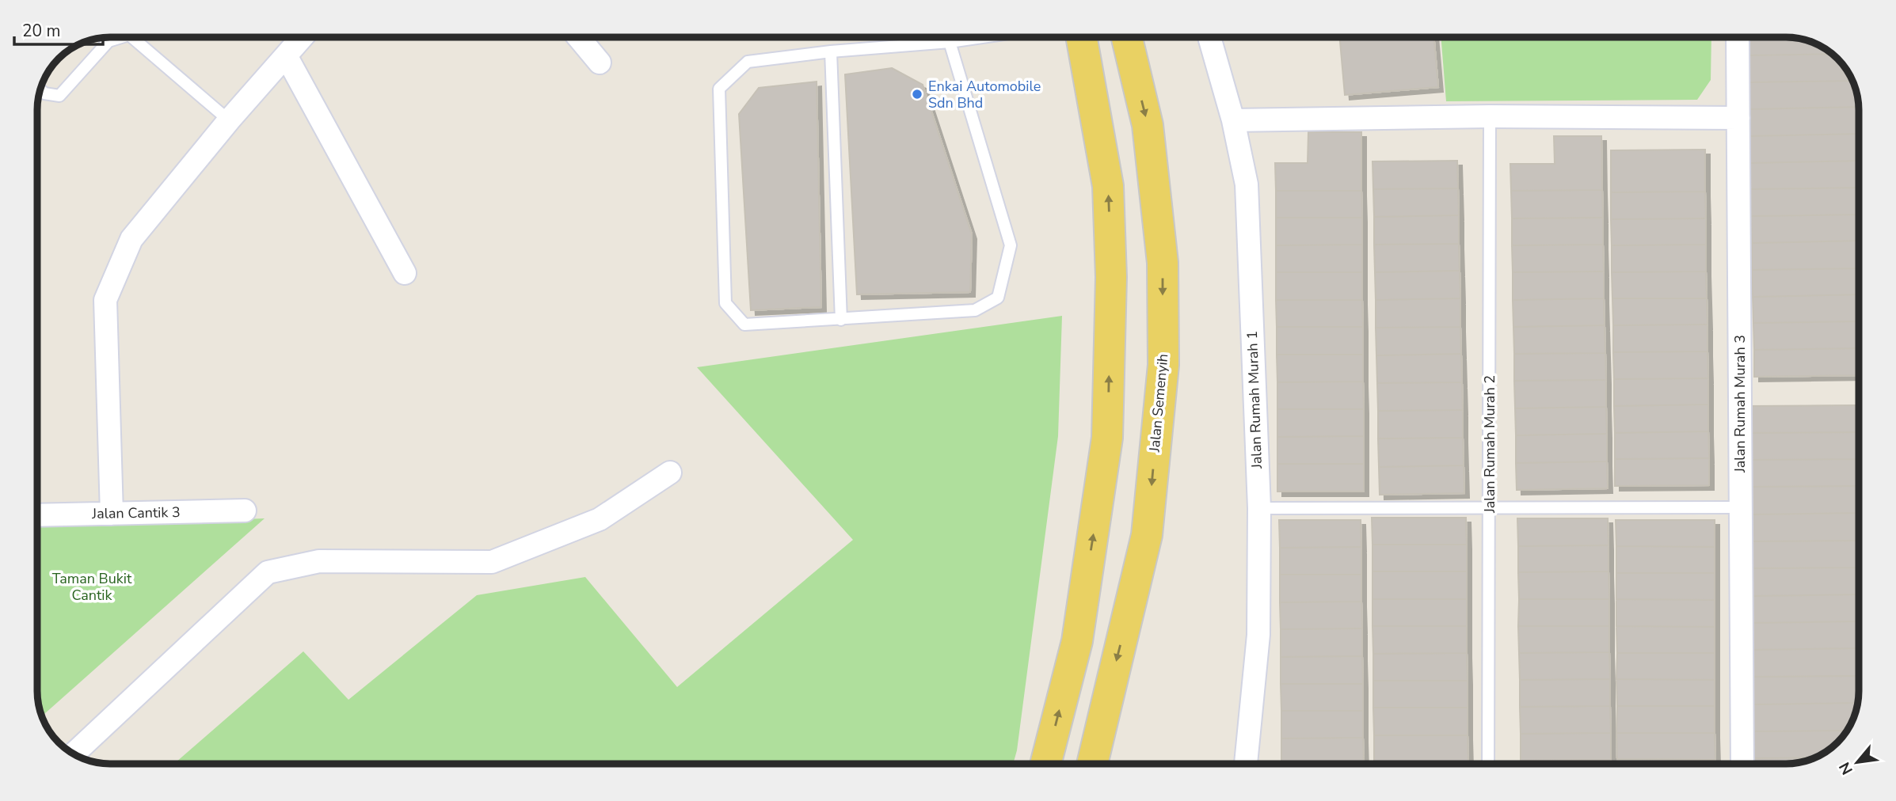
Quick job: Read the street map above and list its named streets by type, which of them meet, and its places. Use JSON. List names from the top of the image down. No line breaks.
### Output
{"streets":{"main road":["Jalan Semenyih"],"street":["Jalan Rumah Murah 1","Jalan Rumah Murah 3","Jalan Cantik 3"],"lane":["Jalan Rumah Murah 2"]},"parks":["Taman Bukit Cantik"],"places":["Enkai Automobile Sdn Bhd"],"scale_bar":"20 m","north":"bottom left"}
